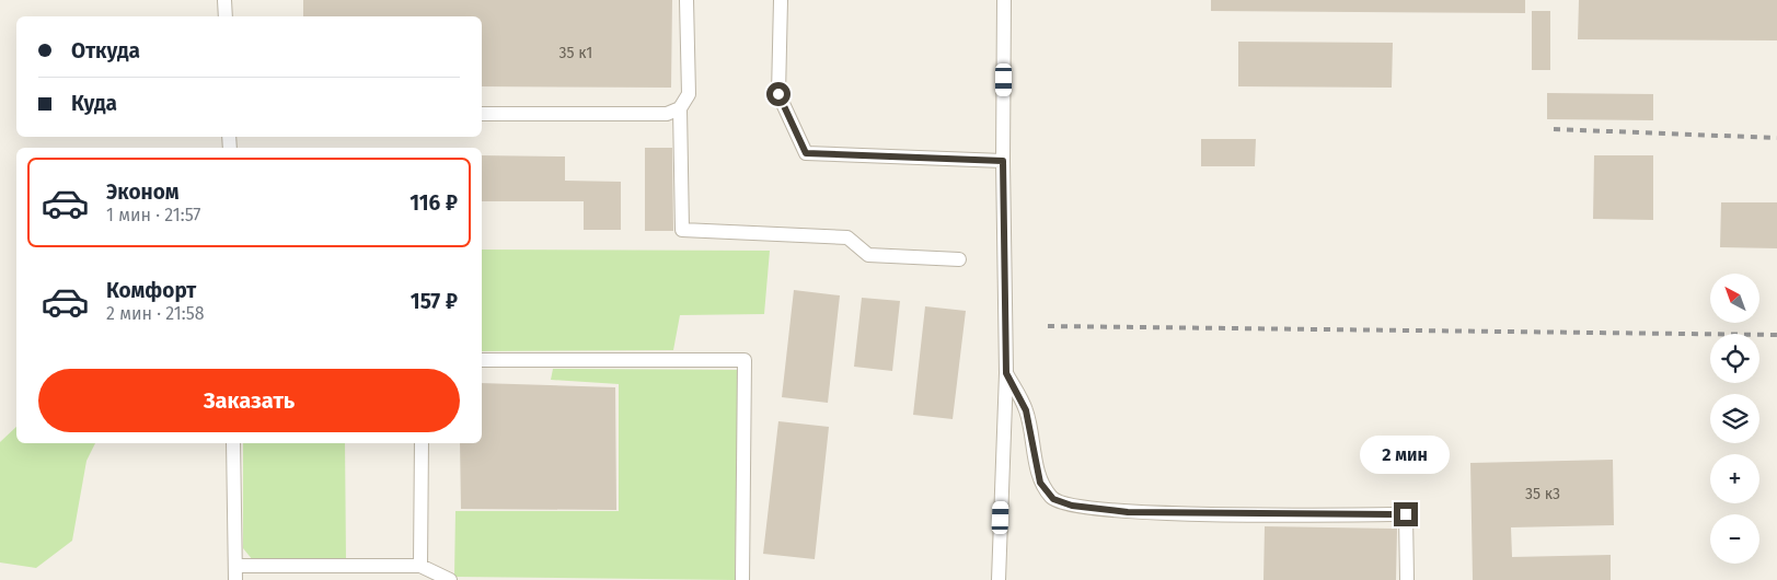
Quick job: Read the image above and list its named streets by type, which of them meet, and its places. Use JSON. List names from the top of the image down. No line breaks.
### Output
{"house_numbers":["35 к1","35 к3"],"north":"top left","page":{"banner":["Откуда","Куда"],"list":[{"name":"Эконом","note":"1 мин · 21:57","value":"116 ₽"},{"name":"Комфорт","note":"2 мин · 21:58","value":"157 ₽"}],"map_buttons":["+","−"],"buttons":"Заказать","bubble":"2 мин"}}
